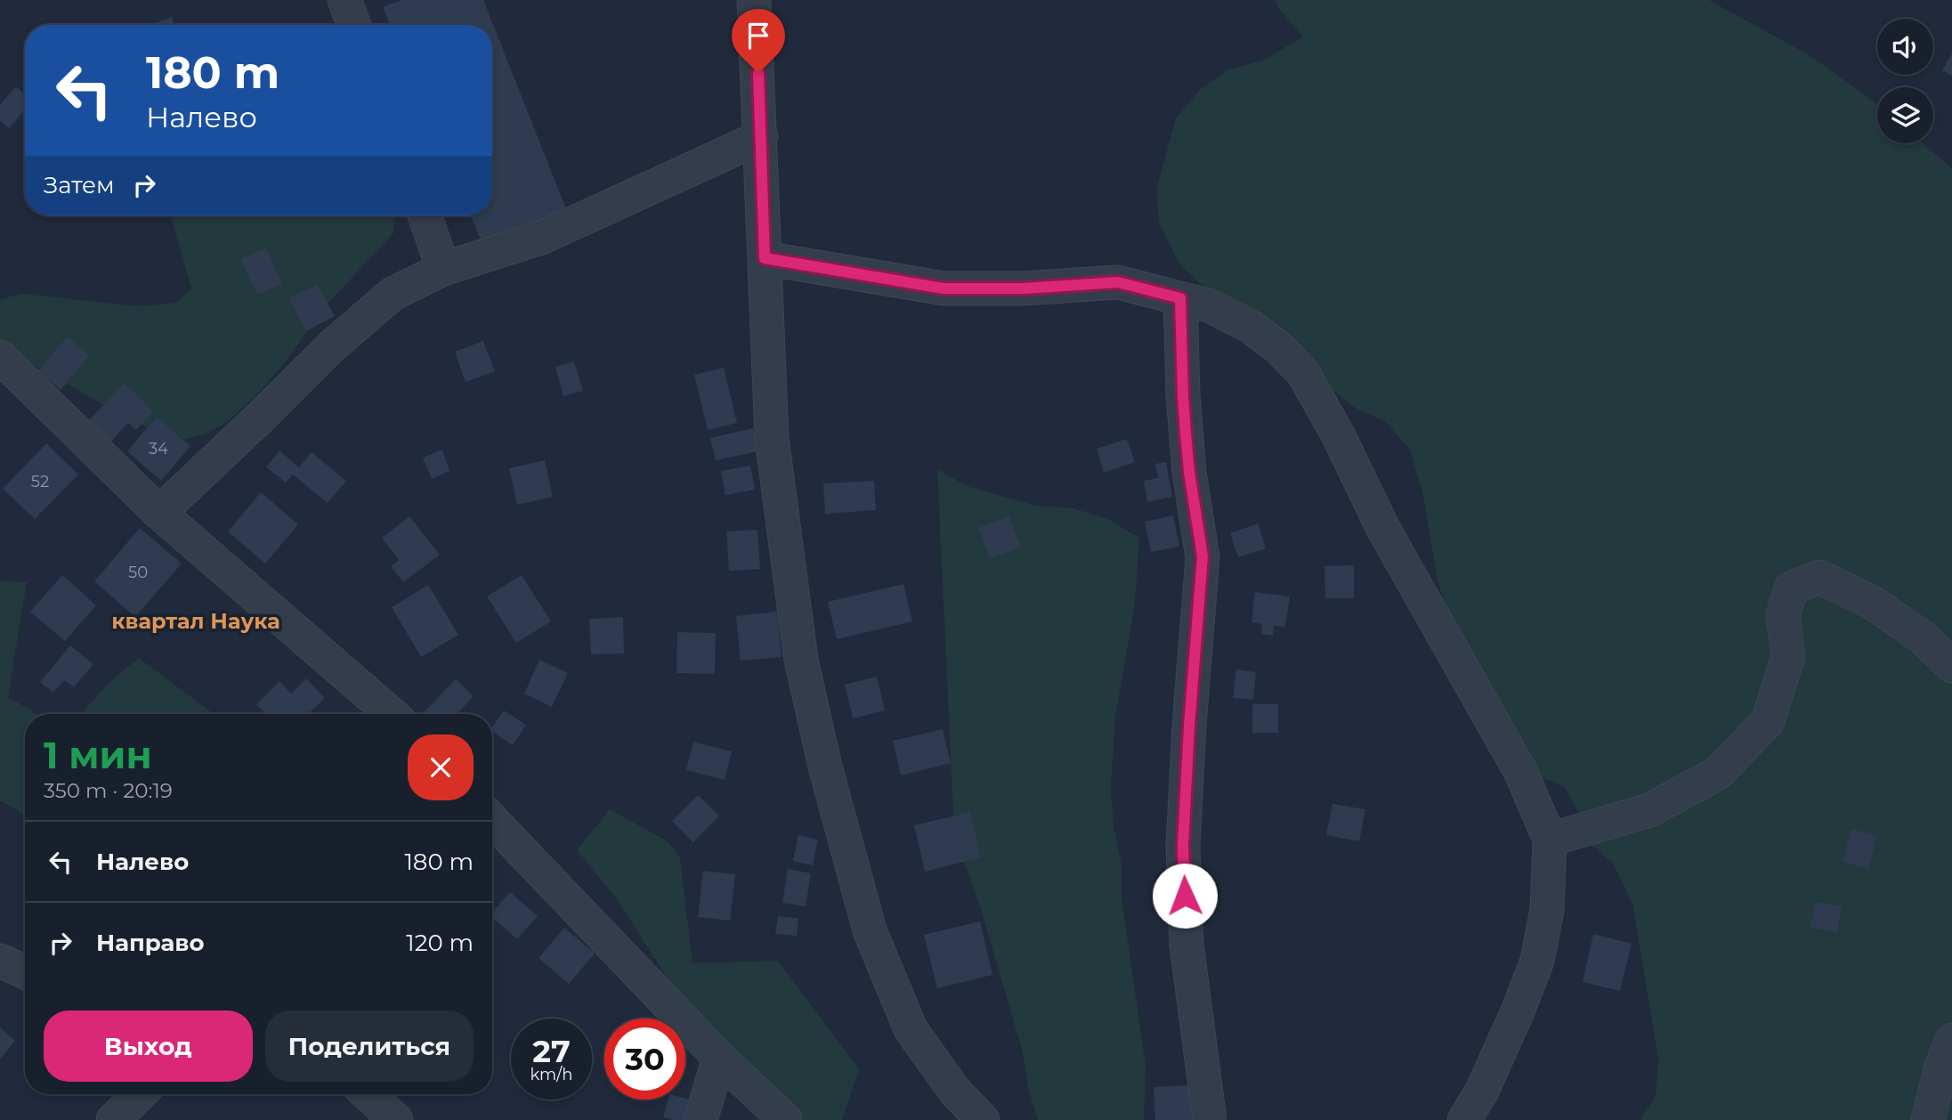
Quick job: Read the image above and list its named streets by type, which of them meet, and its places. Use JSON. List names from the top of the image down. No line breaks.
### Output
{"districts":["квартал Наука"],"house_numbers":["34","52","50"],"page":{"turn":["180 m","Налево"],"then":"Затем","heading":["1 мин","350 m · 20:19"],"list":[{"name":"Налево","value":"180 m"},{"name":"Направо","value":"120 m"}],"buttons":["Выход","Поделиться"],"speed":"27 km/h","limit":"30"}}
